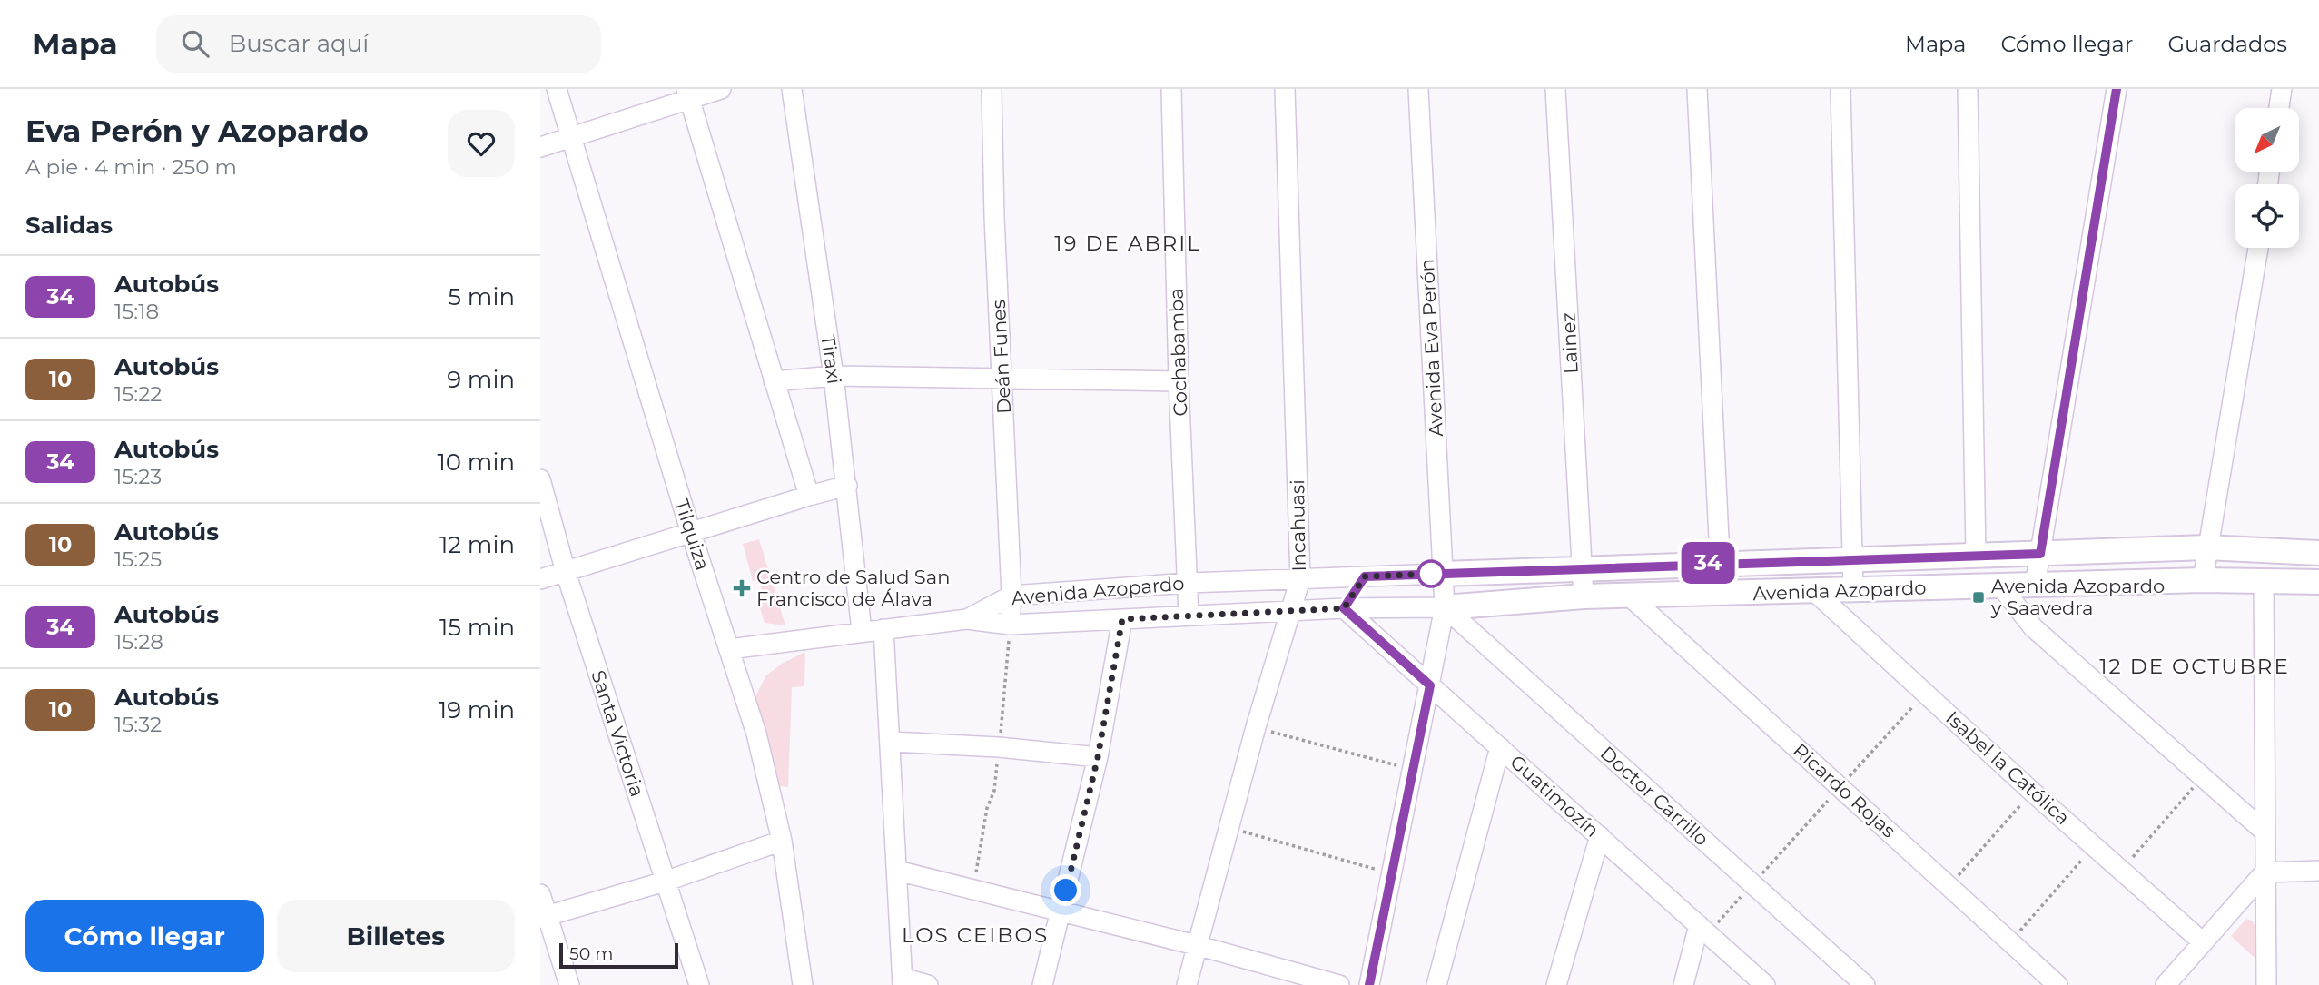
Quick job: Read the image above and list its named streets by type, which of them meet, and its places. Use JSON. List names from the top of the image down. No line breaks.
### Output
{"streets":{"street":["Lainez","Avenida Eva Perón","Cochabamba","Deán Funes","Tiraxi","Incahuasi","Tilquiza","Avenida Azopardo","Santa Victoria","Isabel la Católica","Ricardo Rojas","Guatimozín","Doctor Carrillo"]},"crossings":[["Lainez","Avenida Azopardo"],["Avenida Eva Perón","Avenida Azopardo"],["Avenida Eva Perón","Guatimozín"],["Avenida Eva Perón","Doctor Carrillo"],["Cochabamba","Avenida Azopardo"],["Deán Funes","Avenida Azopardo"],["Incahuasi","Avenida Azopardo"],["Avenida Azopardo","Isabel la Católica"],["Avenida Azopardo","Ricardo Rojas"],["Avenida Azopardo","Guatimozín"],["Avenida Azopardo","Doctor Carrillo"]],"districts":["19 DE ABRIL","12 DE OCTUBRE","LOS CEIBOS"],"places":{"health":["Centro de Salud San Francisco de Álava"],"transit":["Avenida Azopardo y Saavedra"]},"lines":["bus line 34"],"scale_bar":"50 m","north":"bottom left","page":{"header":"Mapa","search":"Buscar aquí","nav":["Mapa","Cómo llegar","Guardados"],"heading":[["Eva Perón y Azopardo","A pie · 4 min · 250 m"],"Salidas"],"on_map":"34","list":[{"mark":"34","name":"Autobús","note":"15:18","value":"5 min"},{"mark":"10","name":"Autobús","note":"15:22","value":"9 min"},{"mark":"34","name":"Autobús","note":"15:23","value":"10 min"},{"mark":"10","name":"Autobús","note":"15:25","value":"12 min"},{"mark":"34","name":"Autobús","note":"15:28","value":"15 min"},{"mark":"10","name":"Autobús","note":"15:32","value":"19 min"}],"buttons":["Cómo llegar","Billetes"],"scale":"50 m"}}
